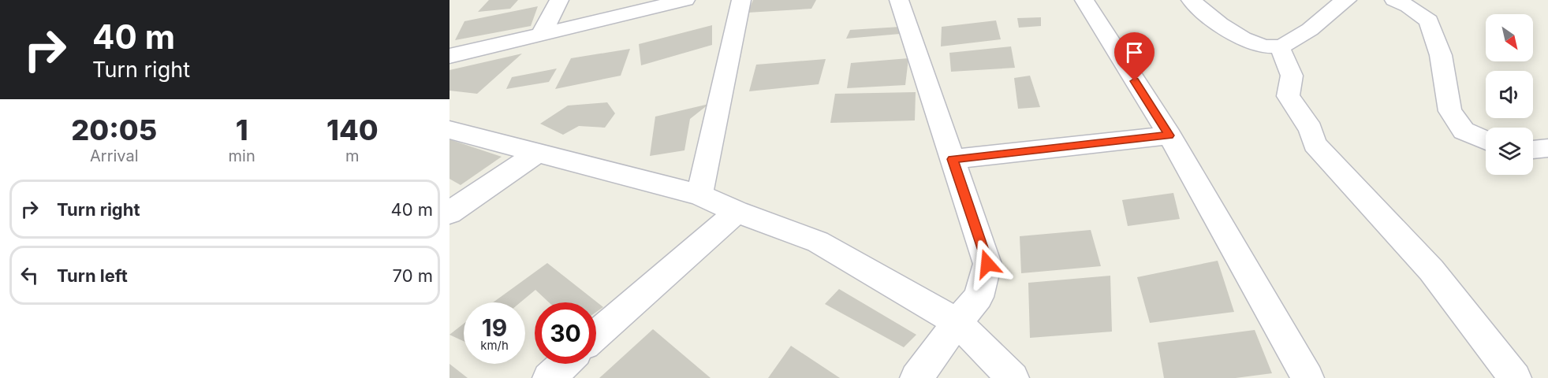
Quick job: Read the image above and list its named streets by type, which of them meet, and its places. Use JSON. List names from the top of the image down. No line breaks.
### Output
{"north":"bottom right","page":{"turn":["40 m","Turn right"],"eta":["20:05","Arrival","1","min","140","m"],"list":[{"name":"Turn right","value":"40 m"},{"name":"Turn left","value":"70 m"}],"speed":"19 km/h","limit":"30"}}
